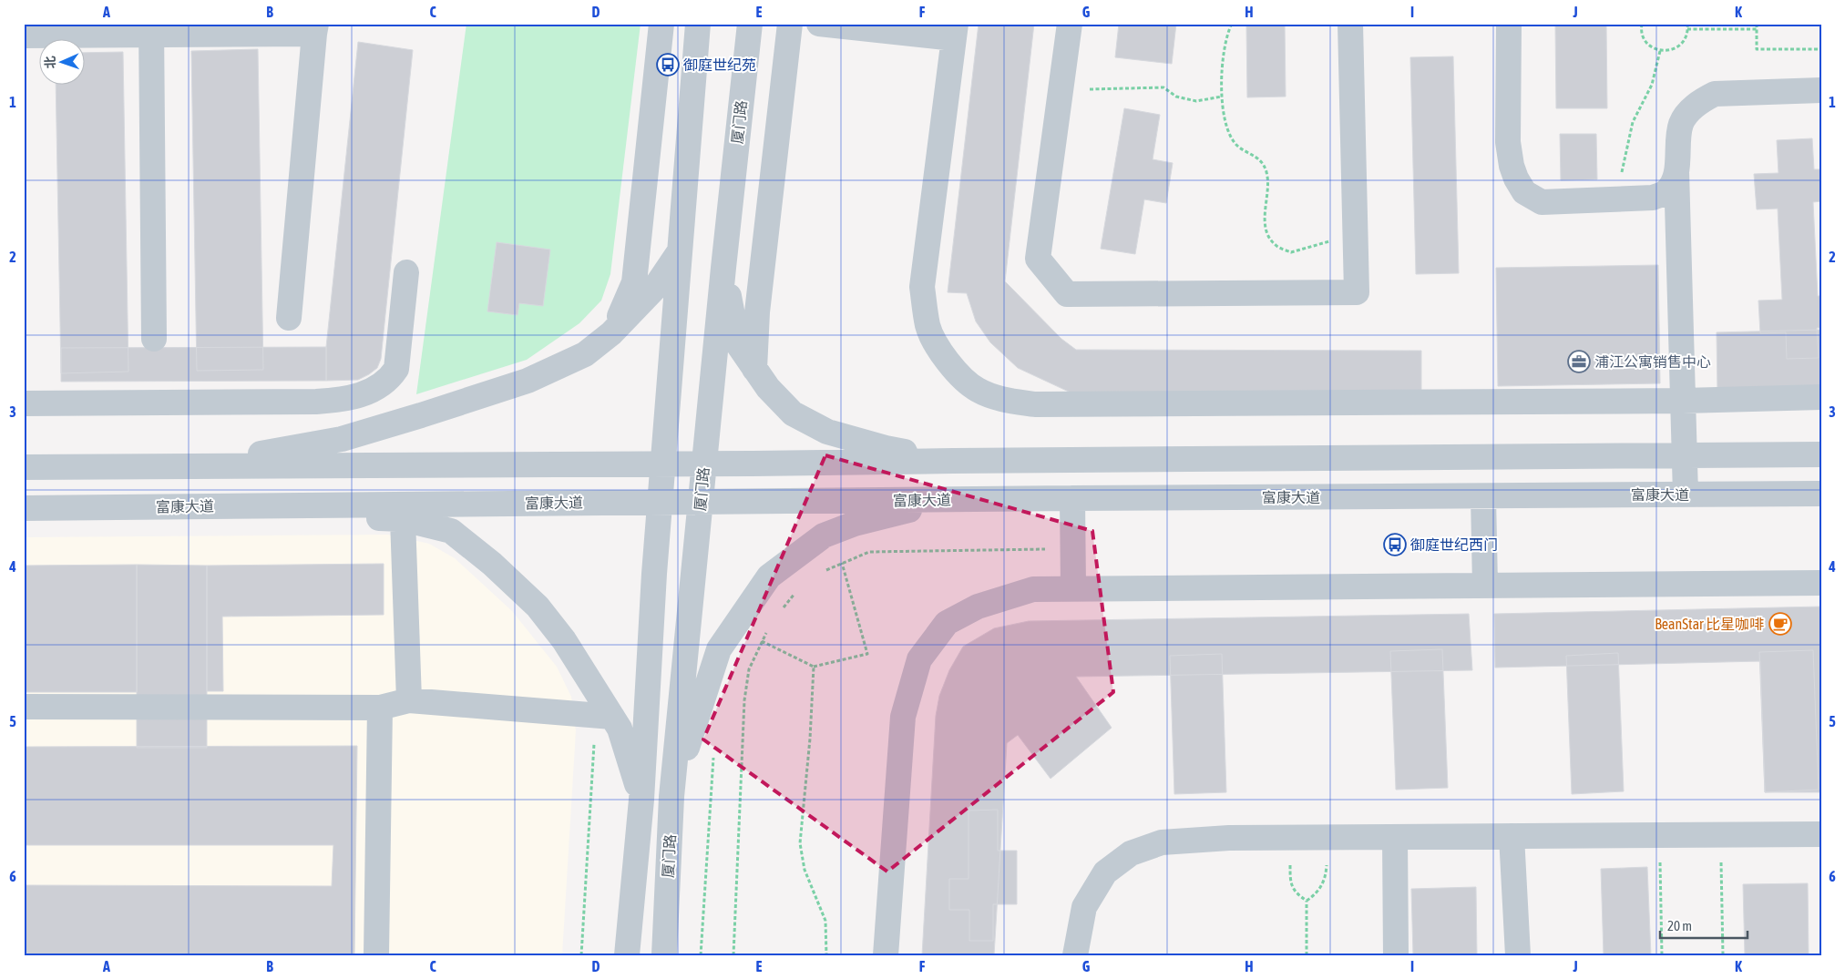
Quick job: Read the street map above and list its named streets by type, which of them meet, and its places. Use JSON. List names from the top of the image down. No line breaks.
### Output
{"streets":{"street":["厦门路","富康大道"]},"crossings":[["厦门路","富康大道"]],"places":{"bus stop":["御庭世纪苑","御庭世纪西门"],"office":["浦江公寓销售中心"],"cafe":["BeanStar 比星咖啡"]},"scale_bar":"20 m","north":"left","grid":{"columns":["A","B","C","D","E","F","G","H","I","J","K"],"rows":["1","2","3","4","5","6"]}}
